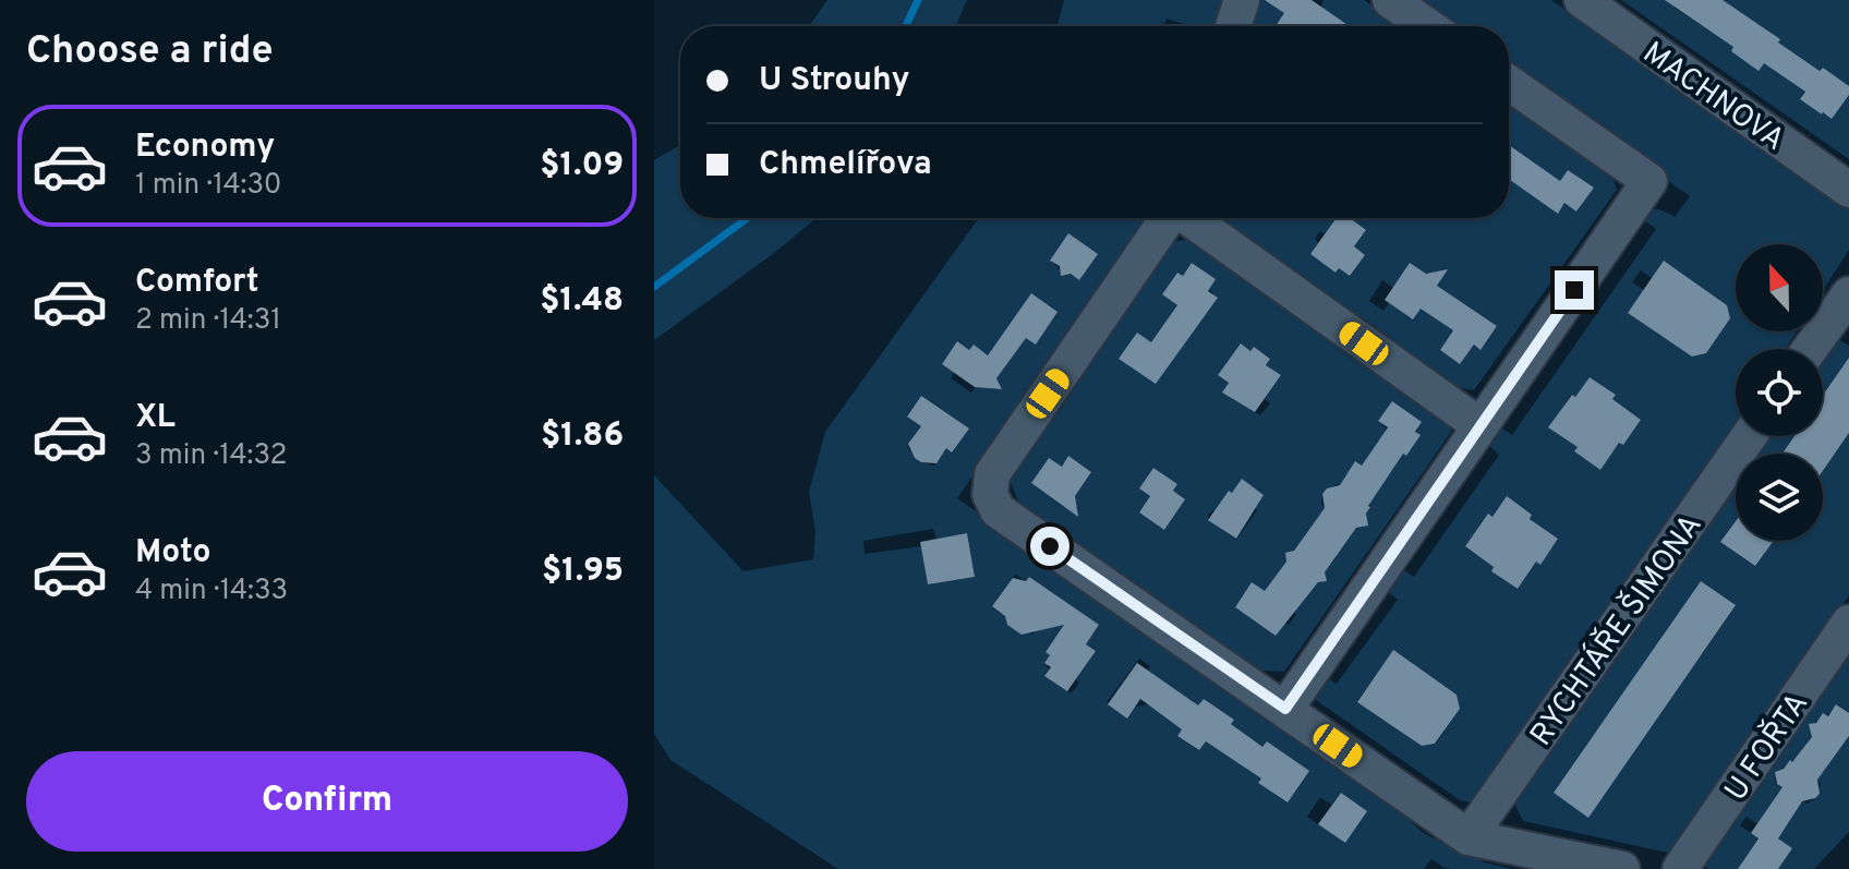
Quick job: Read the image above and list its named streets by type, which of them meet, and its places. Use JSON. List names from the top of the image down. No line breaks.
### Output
{"streets":{"street":["MACHNOVA","RYCHTÁŘE ŠIMONA","U FOŘTA"]},"north":"top","page":{"heading":"Choose a ride","banner":["U Strouhy","Chmelířova"],"list":[{"name":"Economy","note":"1 min · 14:30","value":"$1.09"},{"name":"Comfort","note":"2 min · 14:31","value":"$1.48"},{"name":"XL","note":"3 min · 14:32","value":"$1.86"},{"name":"Moto","note":"4 min · 14:33","value":"$1.95"}],"buttons":"Confirm"}}
